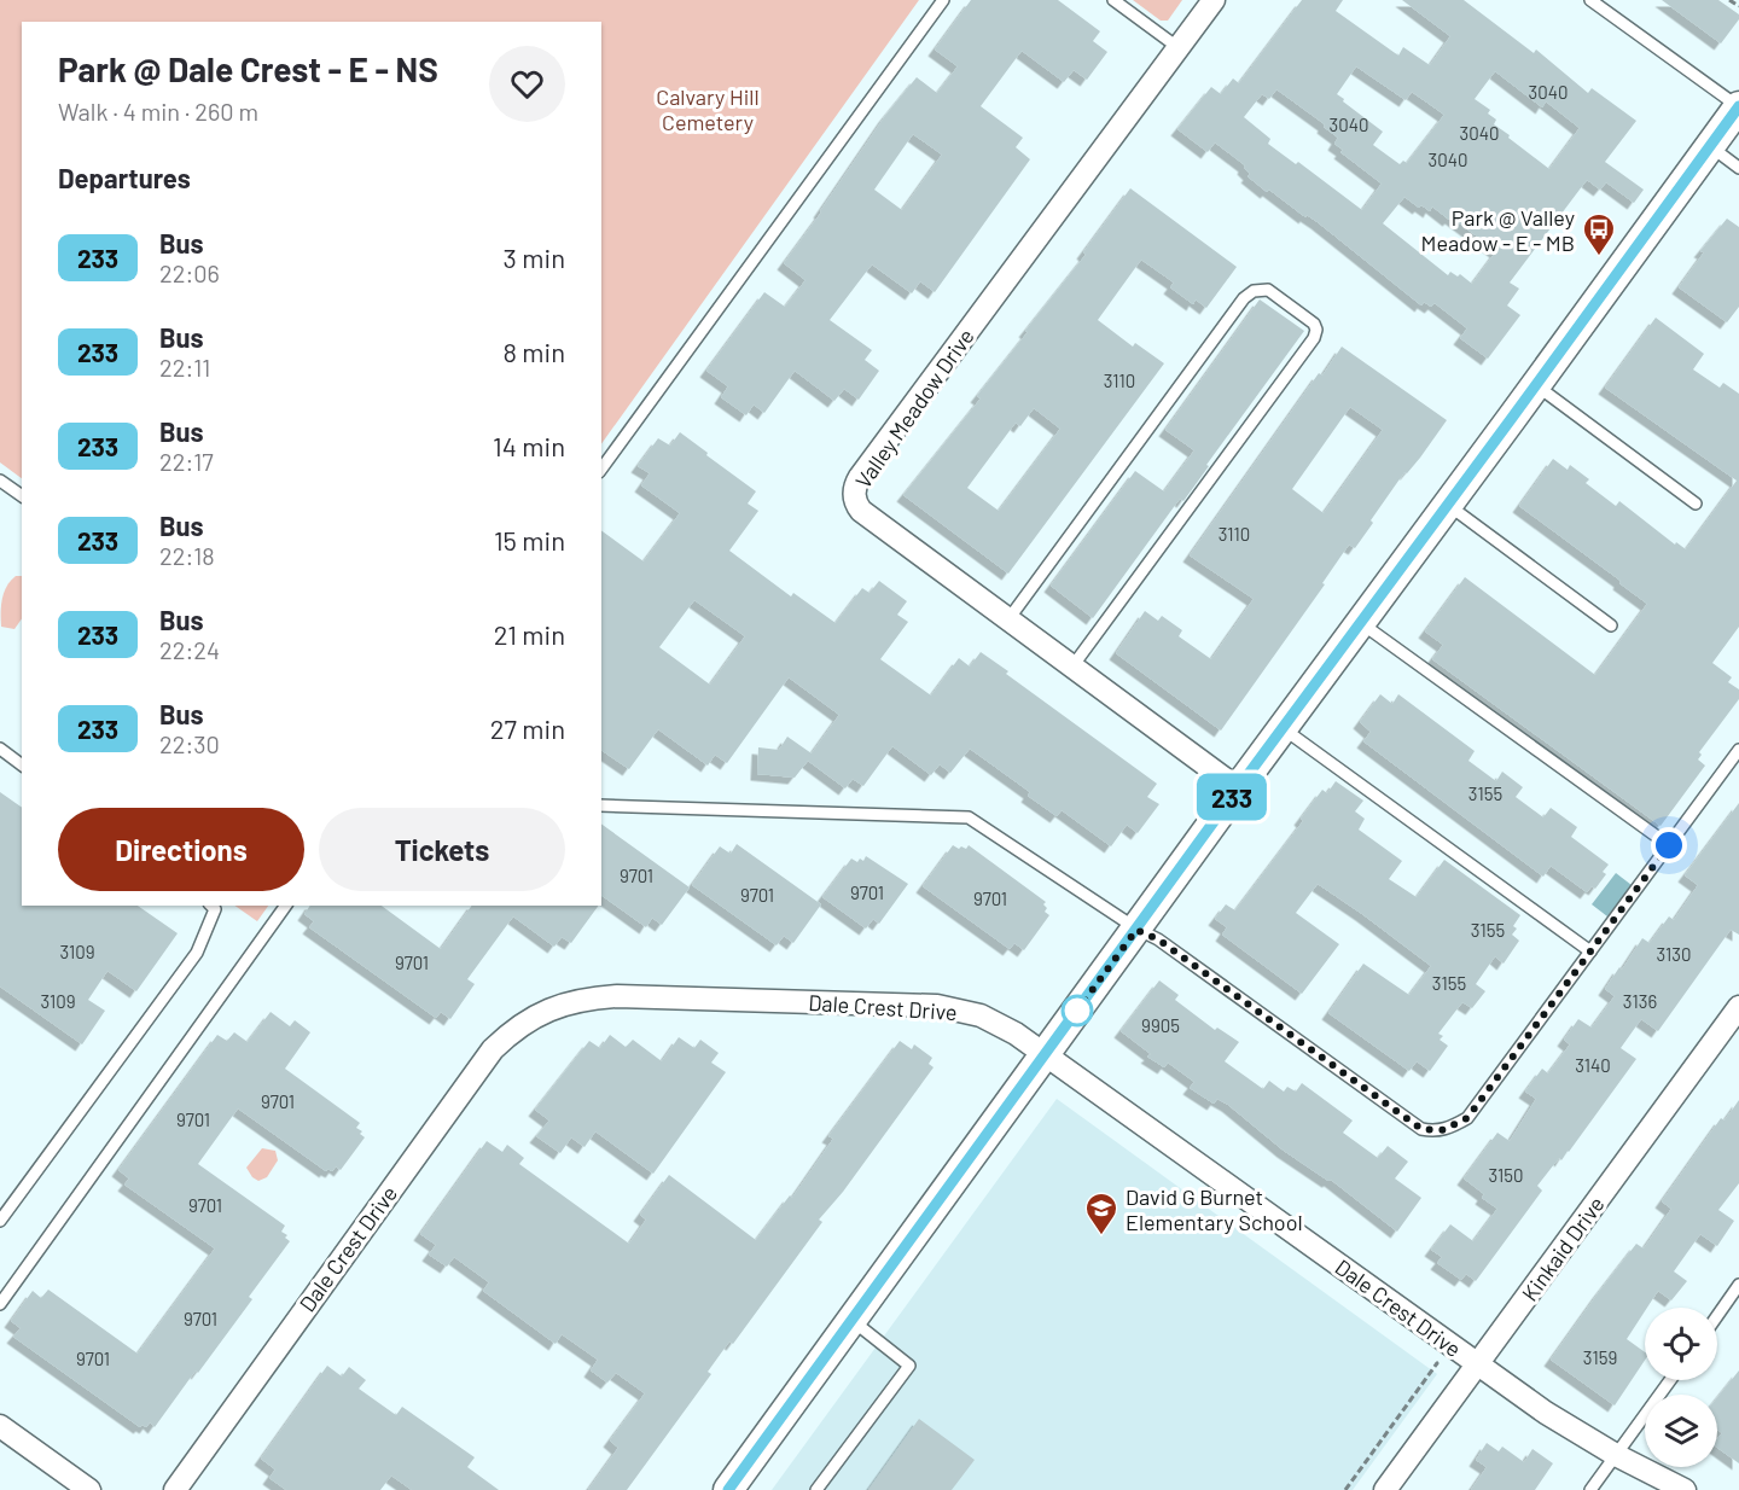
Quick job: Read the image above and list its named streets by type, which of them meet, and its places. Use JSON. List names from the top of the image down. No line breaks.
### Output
{"streets":{"street":["Valley Meadow Drive","Dale Crest Drive","Kinkaid Drive"]},"crossings":[["Dale Crest Drive","Kinkaid Drive"]],"parks":["Calvary Hill Cemetery"],"places":{"bus stop":["Park @ Valley Meadow - E - MB"],"school or university":["David G Burnet Elementary School"]},"lines":["bus line 233"],"house_numbers":["3040","3040","3040","3040","3110","3110","3155","9701","9701","9701","9701","3155","3109","3130","9701","3155","3109","3136","9905","3140","9701","9701","3150","9701","9701","3159","9701"],"page":{"on_map":"233","heading":[["Park @ Dale Crest - E - NS","Walk · 4 min · 260 m"],"Departures"],"list":[{"mark":"233","name":"Bus","note":"22:06","value":"3 min"},{"mark":"233","name":"Bus","note":"22:11","value":"8 min"},{"mark":"233","name":"Bus","note":"22:17","value":"14 min"},{"mark":"233","name":"Bus","note":"22:18","value":"15 min"},{"mark":"233","name":"Bus","note":"22:24","value":"21 min"},{"mark":"233","name":"Bus","note":"22:30","value":"27 min"}],"buttons":["Directions","Tickets"]}}
